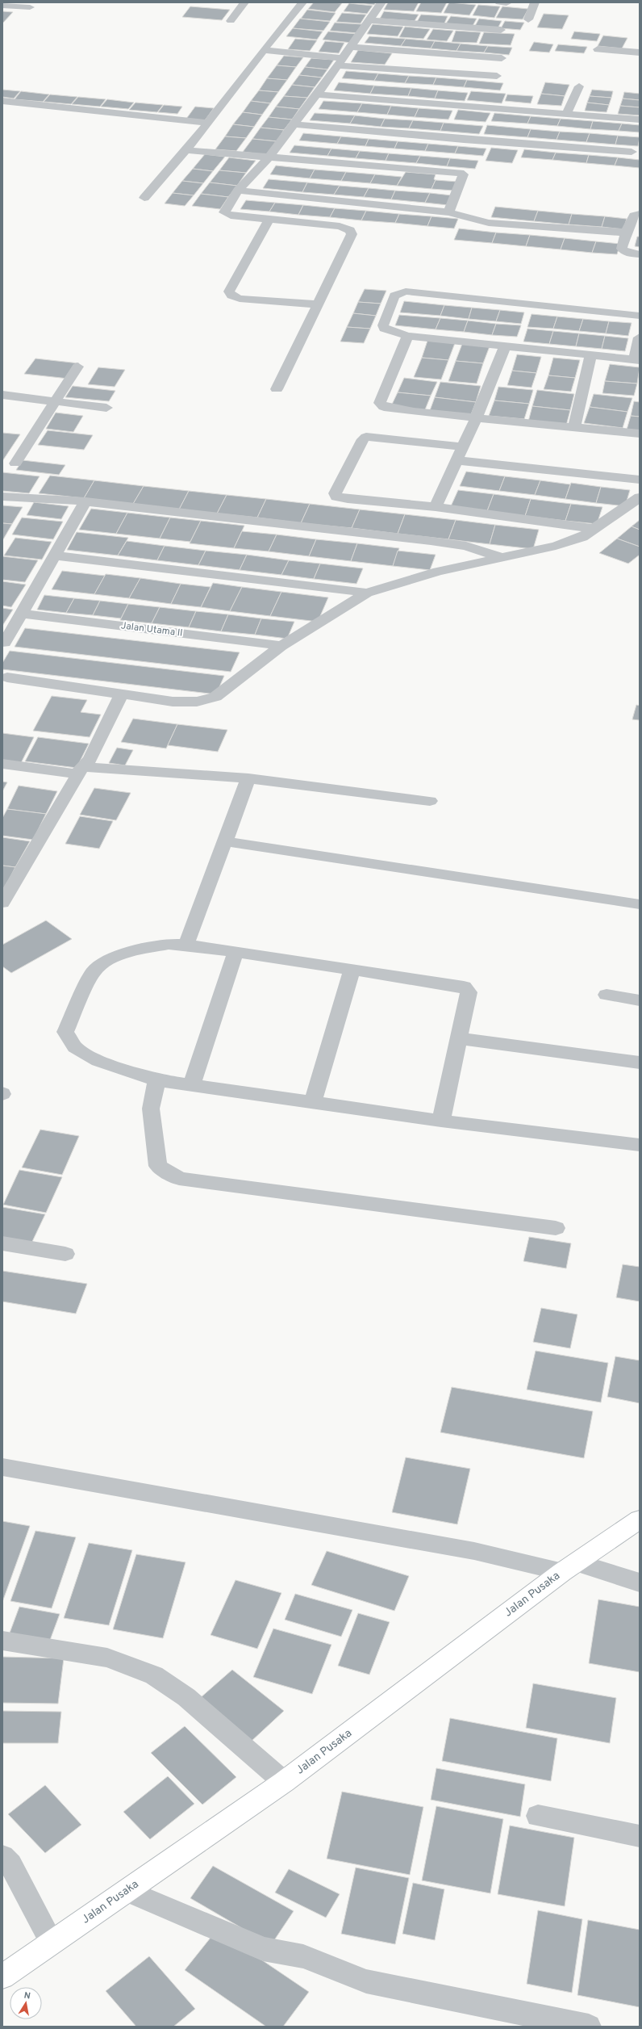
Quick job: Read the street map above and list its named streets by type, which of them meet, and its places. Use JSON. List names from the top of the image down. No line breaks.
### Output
{"streets":{"street":["Jalan Utama ll","Jalan Pusaka"]},"north":"top"}
